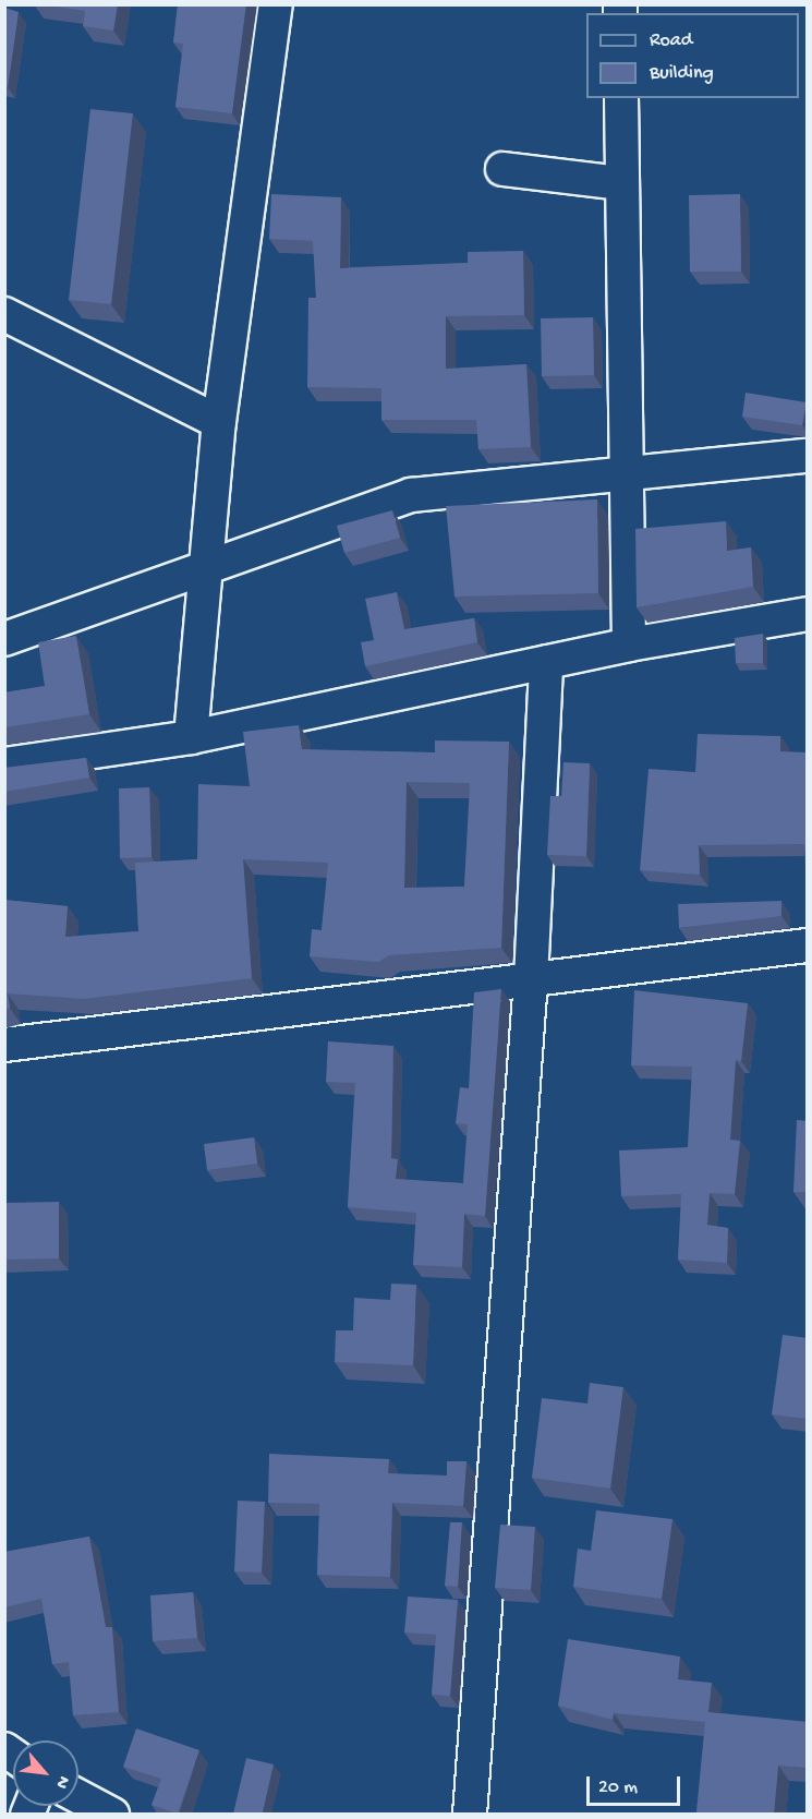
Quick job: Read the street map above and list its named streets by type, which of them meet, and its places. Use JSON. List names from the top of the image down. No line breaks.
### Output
{"legend":["Road","Building"],"scale_bar":"20 m","north":"bottom right"}
